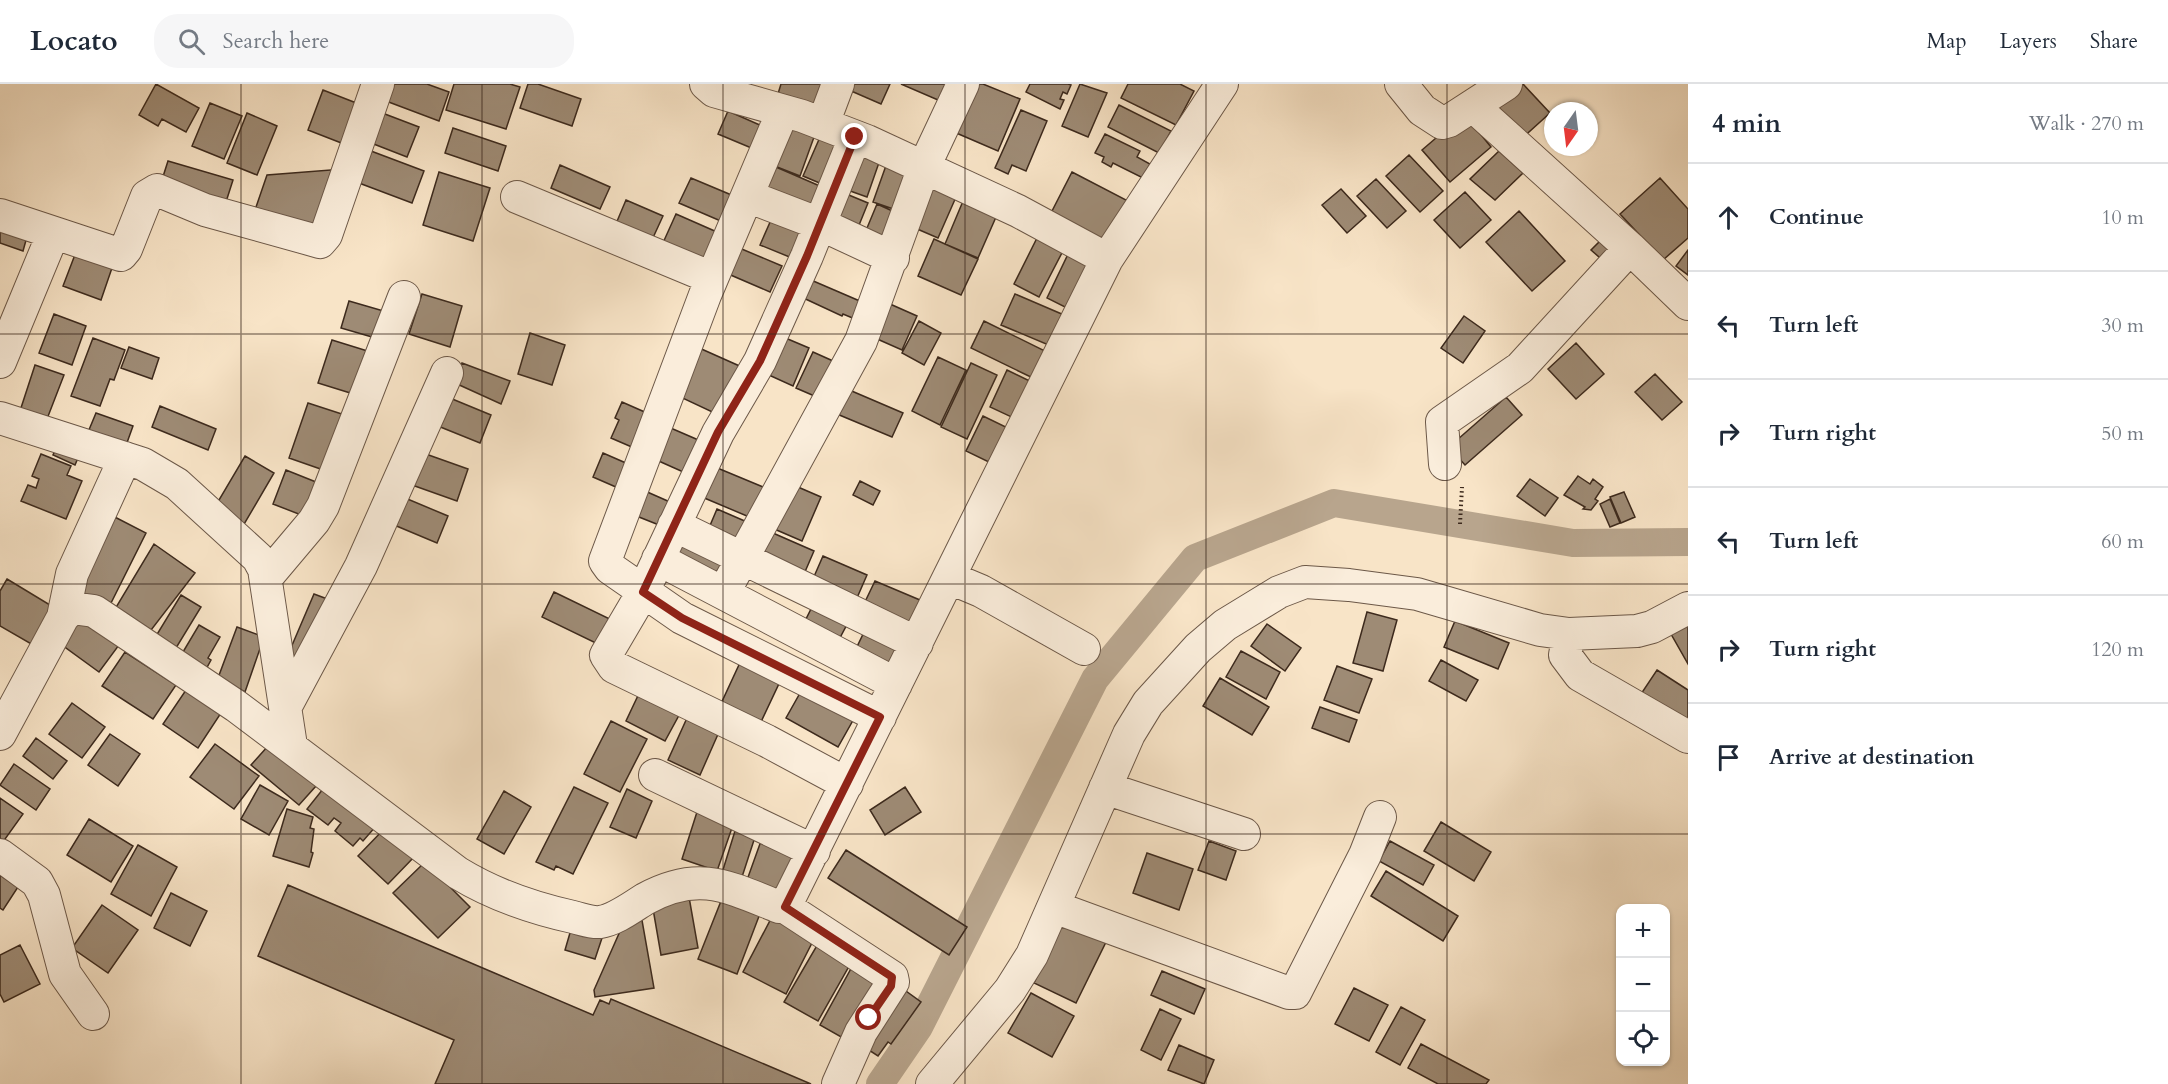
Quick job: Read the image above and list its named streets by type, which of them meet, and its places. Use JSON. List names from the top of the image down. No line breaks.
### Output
{"north":"bottom","page":{"header":"Locato","search":"Search here","nav":["Map","Layers","Share"],"heading":["4 min","Walk · 270 m"],"list":[["Continue","10 m"],["Turn left","30 m"],["Turn right","50 m"],["Turn left","60 m"],["Turn right","120 m"],"Arrive at destination"],"map_buttons":["+","−"]}}
